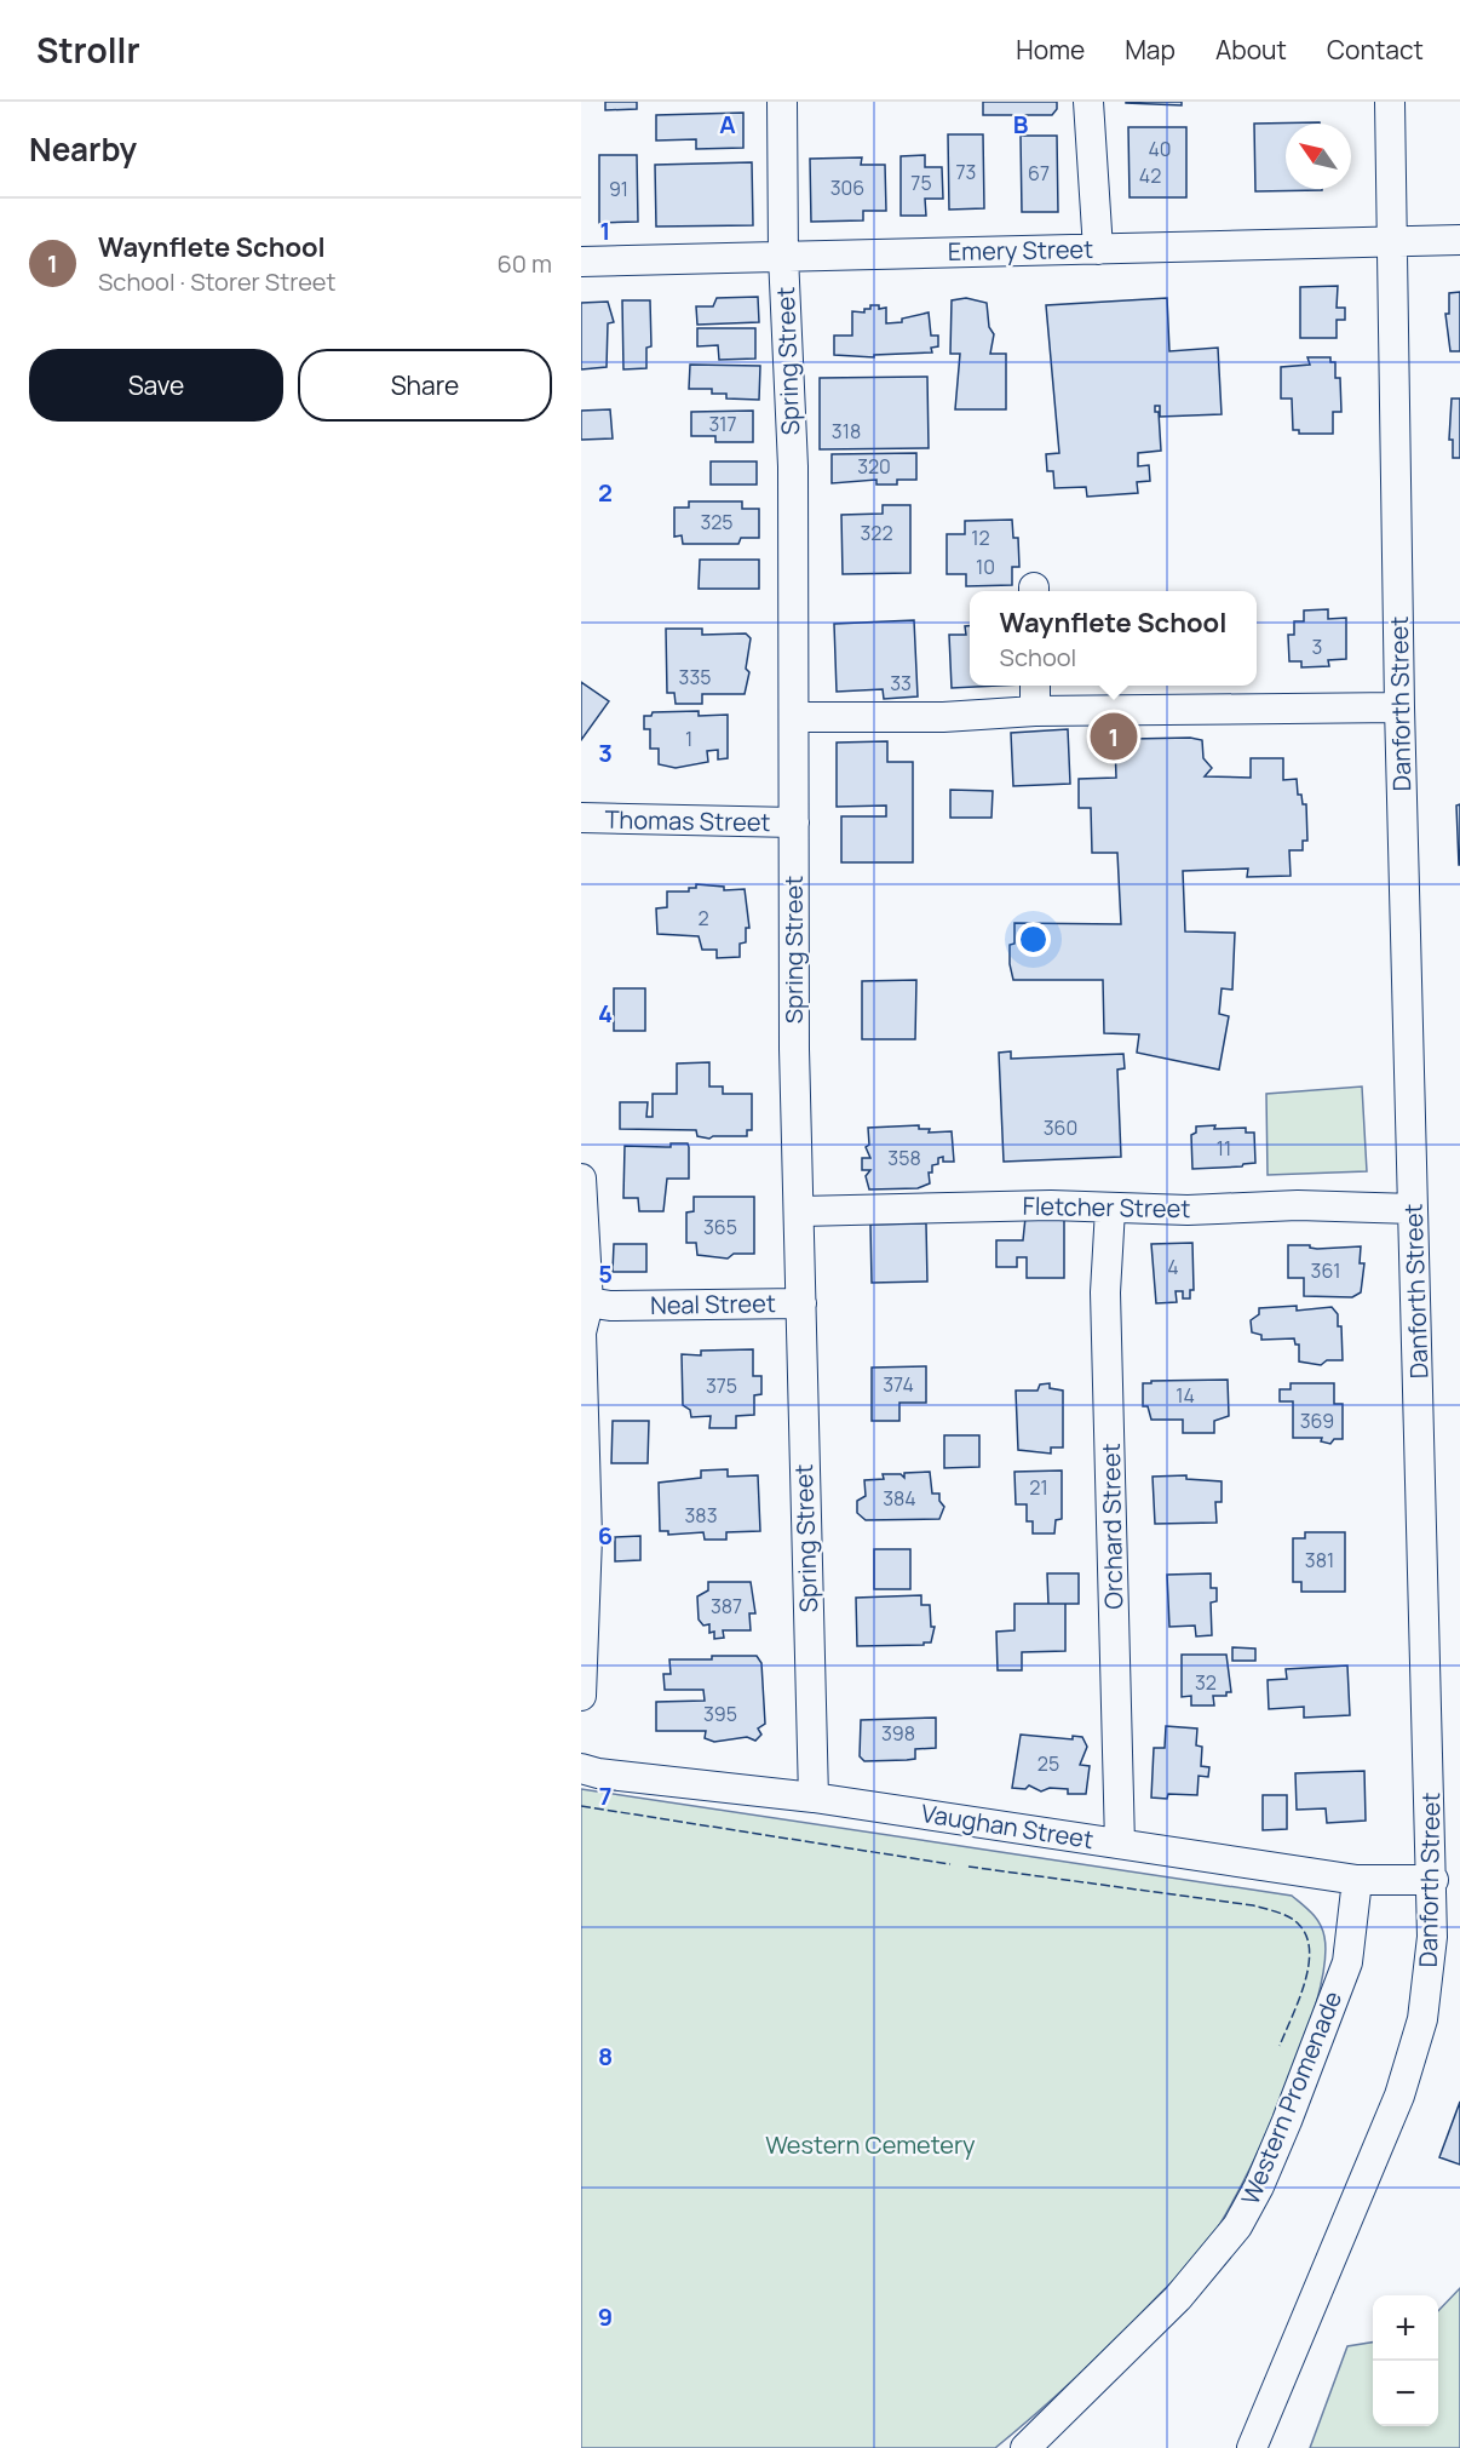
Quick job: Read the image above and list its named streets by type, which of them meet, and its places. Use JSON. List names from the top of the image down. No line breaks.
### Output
{"streets":{"street":["Emery Street","Spring Street","Danforth Street","Thomas Street","Fletcher Street","Neal Street","Orchard Street","Vaughan Street","Western Promenade"]},"crossings":[["Emery Street","Spring Street"],["Emery Street","Danforth Street"],["Spring Street","Thomas Street"],["Spring Street","Fletcher Street"],["Spring Street","Neal Street"],["Spring Street","Vaughan Street"],["Danforth Street","Fletcher Street"],["Danforth Street","Vaughan Street"],["Fletcher Street","Orchard Street"],["Orchard Street","Vaughan Street"],["Vaughan Street","Western Promenade"]],"parks":["Western Cemetery"],"house_numbers":["40","73","67","42","75","306","91","317","318","320","325","322","12","10","3","335","33","1","2","360","11","358","365","4","361","374","375","14","369","21","384","383","381","387","32","395","398","25"],"north":"top left","page":{"header":"Strollr","nav":["Home","Map","About","Contact"],"heading":"Nearby","list":[{"mark":"1","name":"Waynflete School","note":"School · Storer Street","value":"60 m"}],"buttons":["Save","Share"],"popup":["Waynflete School","School"],"pins":"1","map_buttons":["+","−"]},"grid":{"columns":["A","B"],"rows":["1","2","3","4","5","6","7","8","9"]}}
